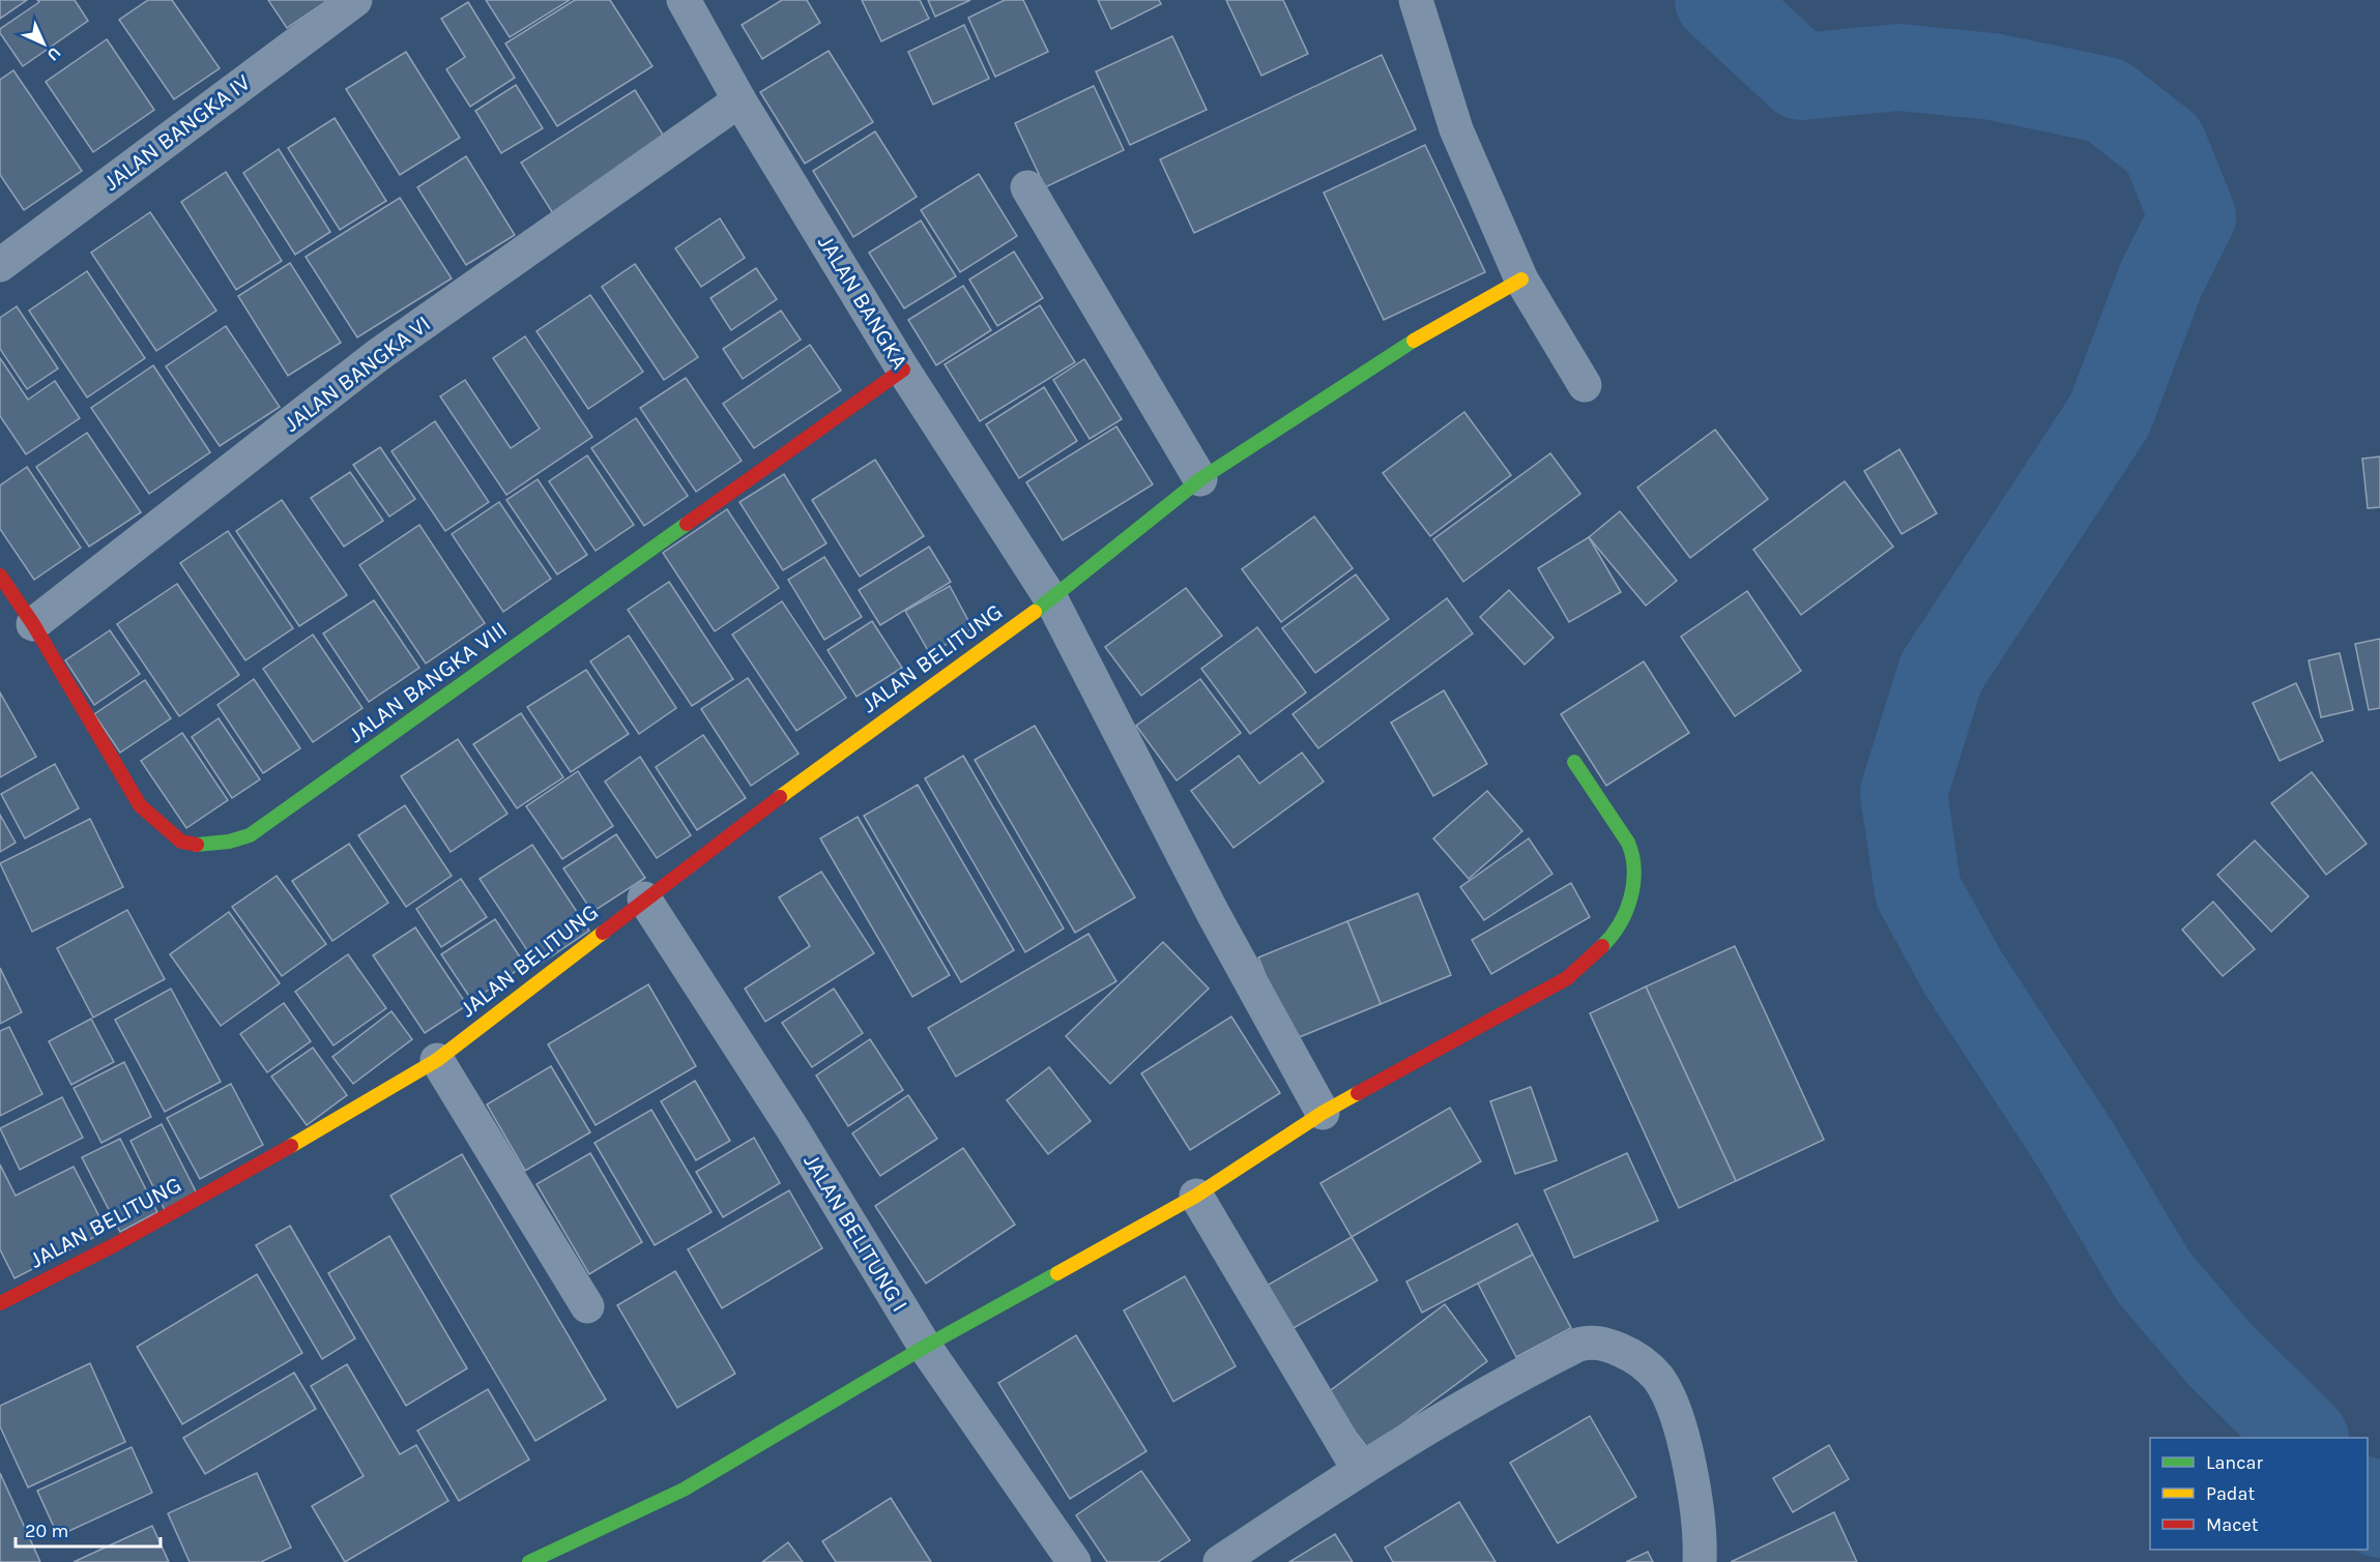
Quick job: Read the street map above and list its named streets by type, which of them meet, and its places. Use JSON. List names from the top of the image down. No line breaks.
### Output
{"streets":{"street":["JALAN BANGKA IV","JALAN BANGKA","JALAN BANGKA VI","JALAN BELITUNG","JALAN BANGKA VIII","JALAN BELITUNG I"]},"crossings":[["JALAN BANGKA","JALAN BANGKA VI"],["JALAN BANGKA","JALAN BELITUNG"],["JALAN BANGKA","JALAN BANGKA VIII"],["JALAN BANGKA VI","JALAN BANGKA VIII"],["JALAN BELITUNG","JALAN BELITUNG I"]],"legend":["Lancar","Padat","Macet"],"scale_bar":"20 m","north":"bottom right"}
